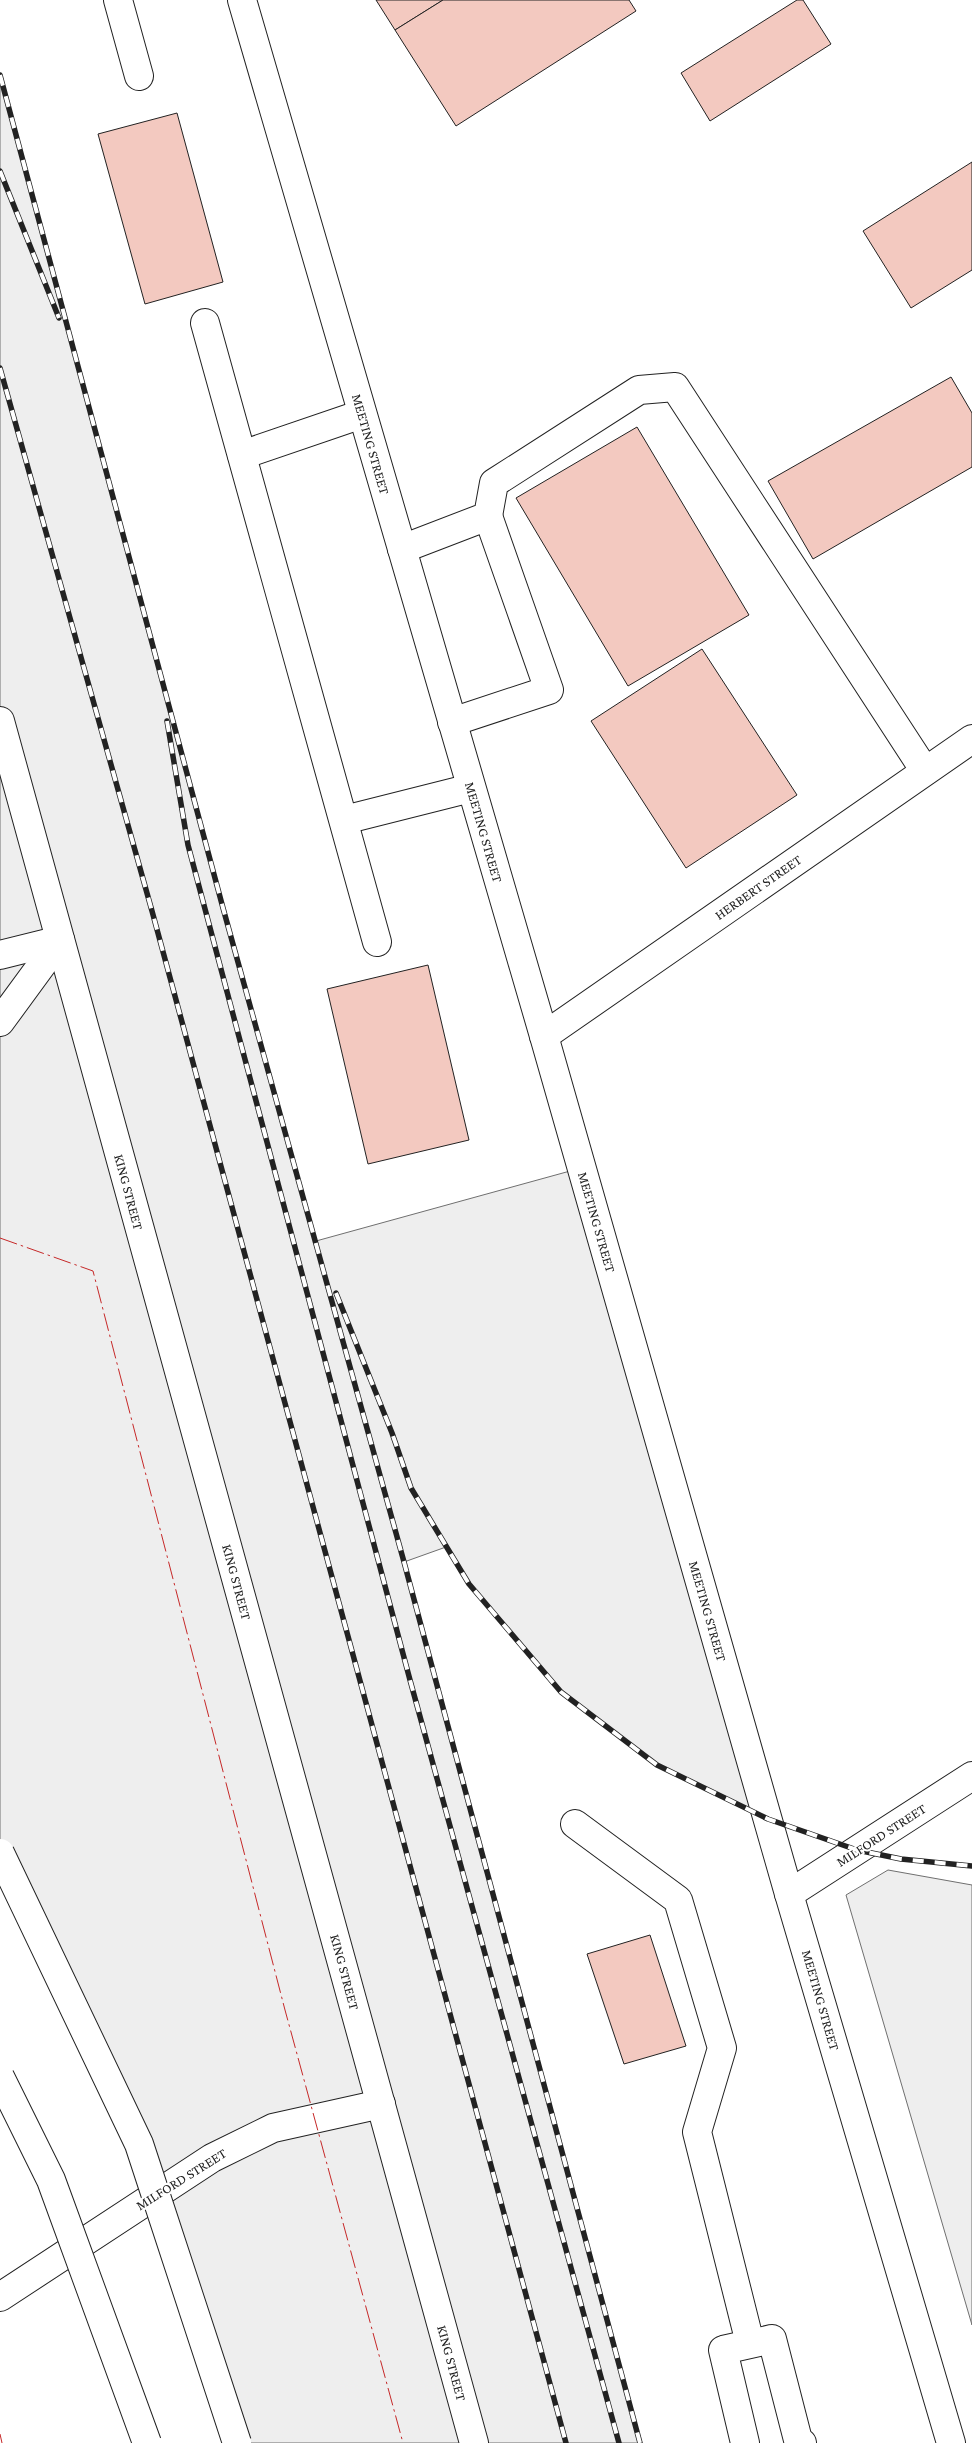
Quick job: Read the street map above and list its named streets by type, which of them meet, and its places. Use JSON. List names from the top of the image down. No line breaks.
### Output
{"streets":{"main road":["MEETING STREET","HERBERT STREET","KING STREET","MILFORD STREET"]},"crossings":[["MEETING STREET","HERBERT STREET"],["MEETING STREET","MILFORD STREET"],["KING STREET","MILFORD STREET"]]}
